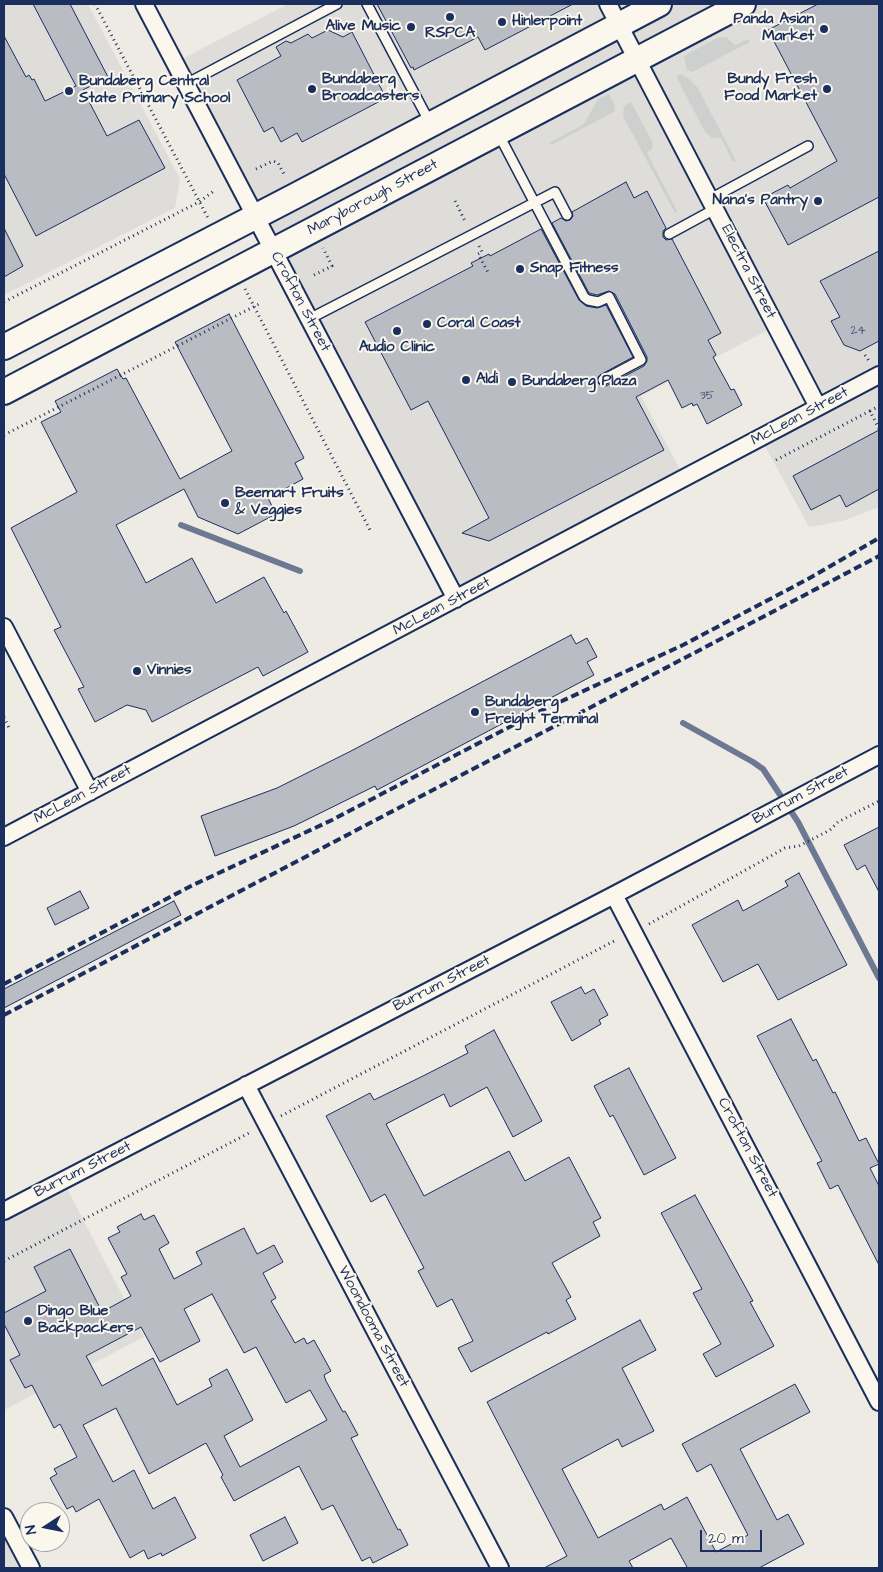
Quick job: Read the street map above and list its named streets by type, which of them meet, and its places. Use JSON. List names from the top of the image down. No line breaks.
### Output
{"streets":{"street":["Maryborough Street","Electra Street","Crofton Street","McLean Street","Burrum Street","Woondooma Street"]},"crossings":[["Maryborough Street","Electra Street"],["Maryborough Street","Crofton Street"],["Electra Street","McLean Street"],["Crofton Street","McLean Street"],["Crofton Street","Burrum Street"],["Burrum Street","Woondooma Street"]],"places":["RSPCA","Hinlerpoint","Alive Music","Panda Asian Market","Bundaberg Broadcasters","Bundy Fresh Food Market","Bundaberg Central State Primary School","Nana's Pantry","Snap Fitness","Coral Coast","Audio Clinic","Aldi","Bundaberg Plaza","Beemart Fruits & Veggies","Vinnies","Bundaberg Freight Terminal","Dingo Blue Backpackers"],"house_numbers":["24","35"],"scale_bar":"20 m","north":"left"}
